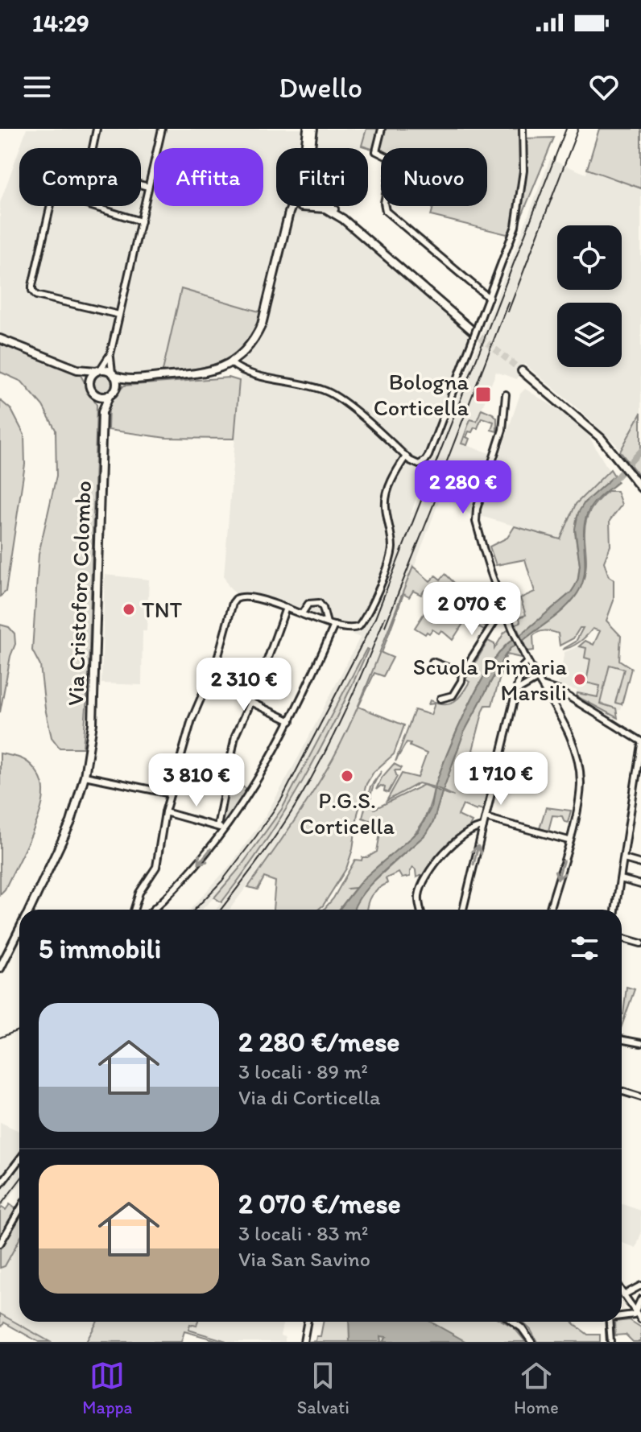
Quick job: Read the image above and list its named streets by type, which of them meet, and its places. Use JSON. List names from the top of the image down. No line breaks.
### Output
{"streets":{"main road":["Via Cristoforo Colombo"]},"places":{"transit":["Bologna Corticella"],"other":["TNT","Scuola Primaria Marsili","P.G.S. Corticella"]},"page":{"status":"14:29","header":"Dwello","chip":["Compra","Affitta","Filtri","Nuovo"],"price":["2 280 €","2 070 €","2 310 €","1 710 €","3 810 €"],"heading":"5 immobili","list":[{"name":"2 280 €/mese","note":"3 locali · 89 m² · Via di Corticella"},{"name":"2 070 €/mese","note":"3 locali · 83 m² · Via San Savino"}],"tabs":["Mappa","Salvati","Home"]}}
